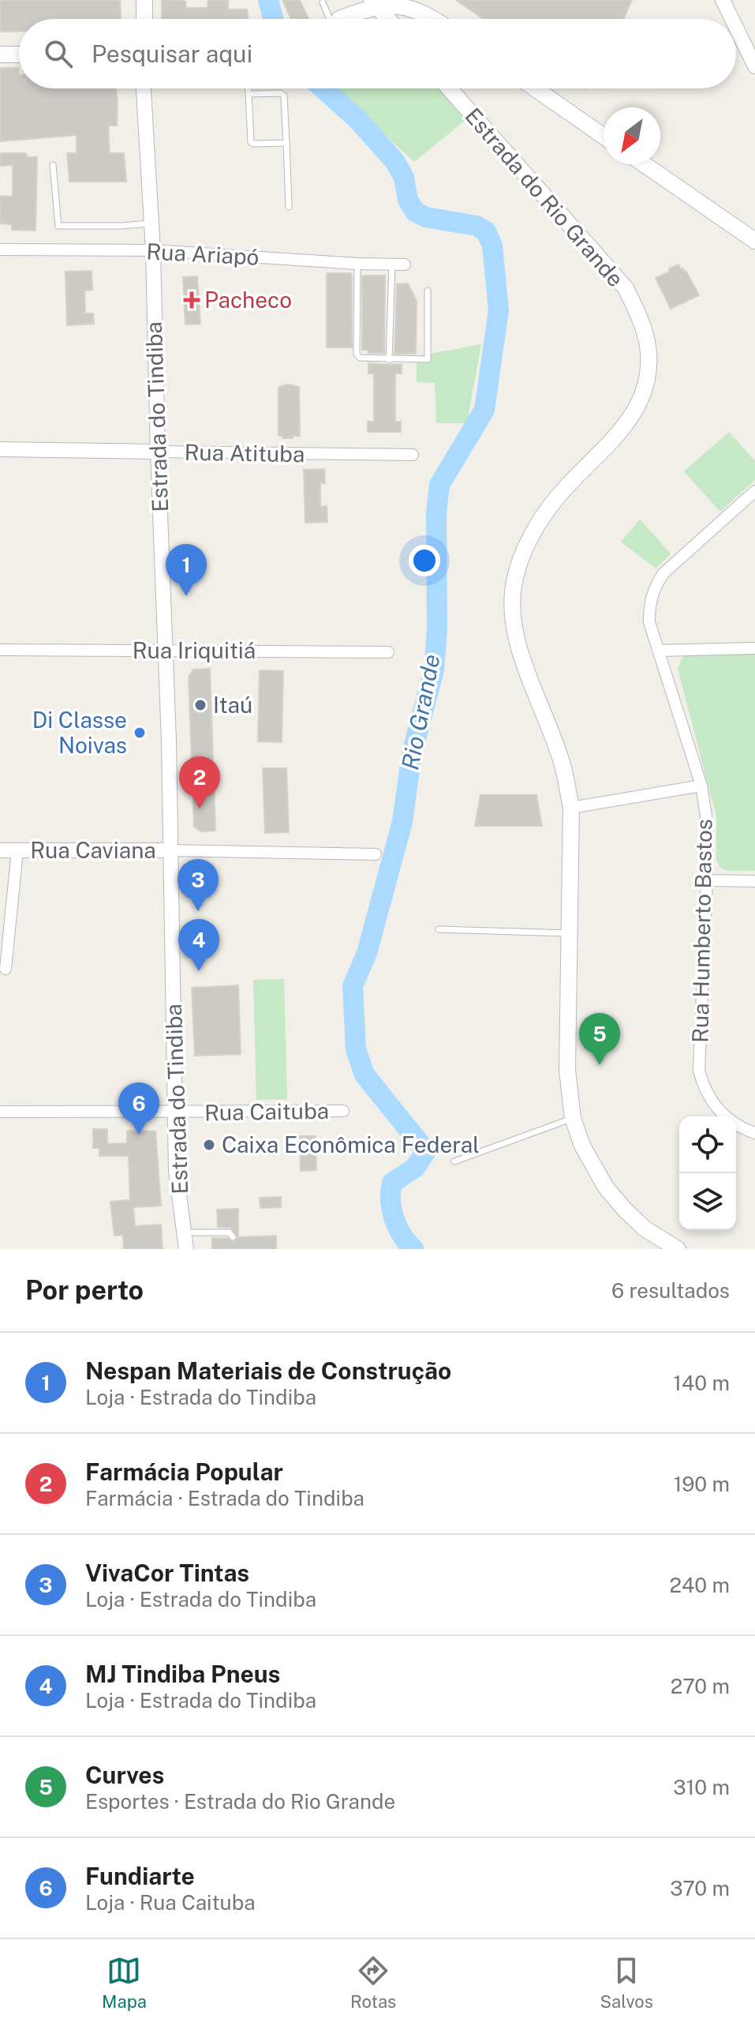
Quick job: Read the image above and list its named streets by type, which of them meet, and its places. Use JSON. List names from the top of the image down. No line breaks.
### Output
{"streets":{"main road":["Estrada do Rio Grande"],"street":["Rua Ariapó","Estrada do Tindiba","Rua Atituba","Rua Iriquitiá","Rua Caviana","Rua Humberto Bastos","Rua Caituba"]},"crossings":[["Rua Ariapó","Estrada do Tindiba"],["Estrada do Tindiba","Rua Atituba"],["Estrada do Tindiba","Rua Iriquitiá"],["Estrada do Tindiba","Rua Caviana"],["Estrada do Tindiba","Rua Caituba"]],"water":["Rio Grande"],"places":{"health":["Pacheco"],"other":["Itaú","Di Classe Noivas","Caixa Econômica Federal"]},"north":"bottom left","page":{"search":"Pesquisar aqui","pins":["1","2","3","4","5","6"],"heading":["Por perto","6 resultados"],"list":[{"mark":"1","name":"Nespan Materiais de Construção","note":"Loja · Estrada do Tindiba","value":"140 m"},{"mark":"2","name":"Farmácia Popular","note":"Farmácia · Estrada do Tindiba","value":"190 m"},{"mark":"3","name":"VivaCor Tintas","note":"Loja · Estrada do Tindiba","value":"240 m"},{"mark":"4","name":"MJ Tindiba Pneus","note":"Loja · Estrada do Tindiba","value":"270 m"},{"mark":"5","name":"Curves","note":"Esportes · Estrada do Rio Grande","value":"310 m"},{"mark":"6","name":"Fundiarte","note":"Loja · Rua Caituba","value":"370 m"}],"nav":["Mapa","Rotas","Salvos"]}}
